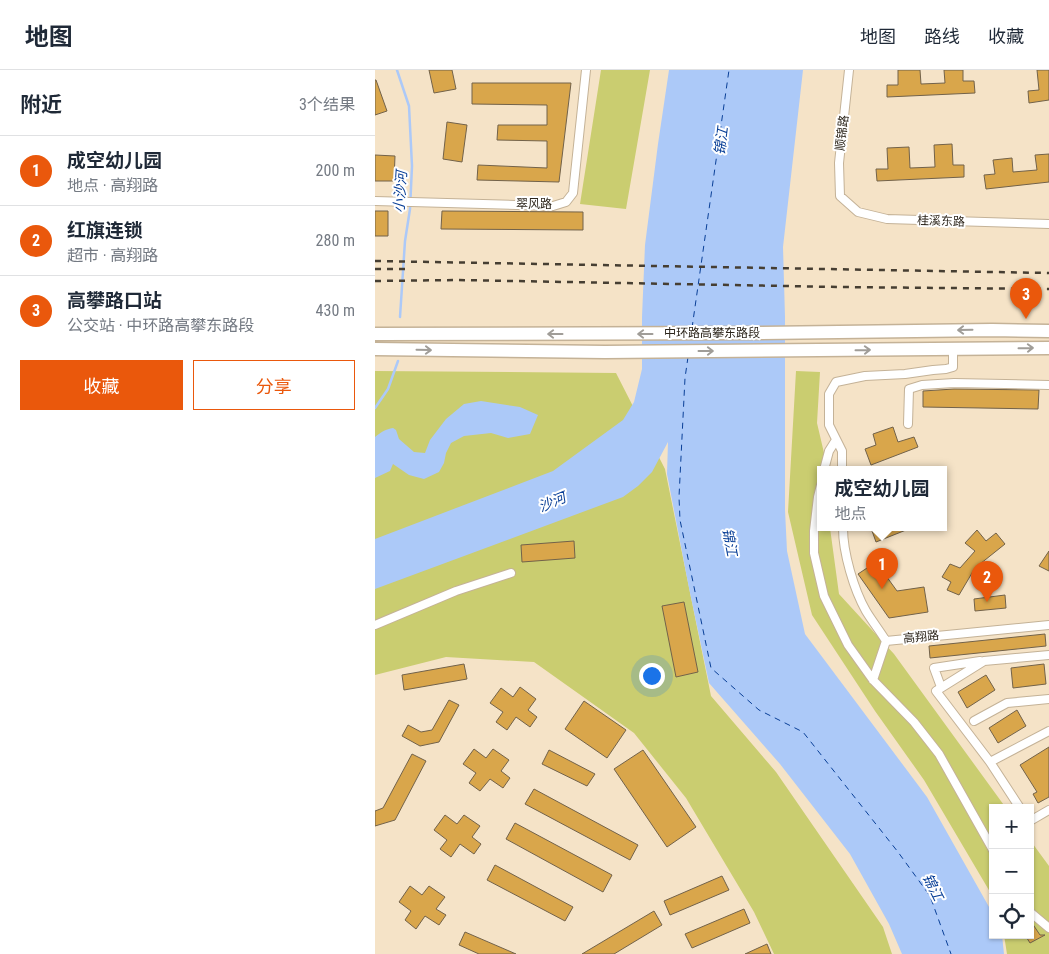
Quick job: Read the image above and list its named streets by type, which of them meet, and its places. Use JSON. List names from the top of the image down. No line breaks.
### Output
{"streets":{"main road":["中环路高攀东路段"],"street":["顺锦路","翠风路","桂溪东路","高翔路"]},"crossings":[["顺锦路","桂溪东路"]],"water":["锦江","小沙河","沙河"],"page":{"header":"地图","nav":["地图","路线","收藏"],"heading":["附近","3个结果"],"list":[{"mark":"1","name":"成空幼儿园","note":"地点 · 高翔路","value":"200 m"},{"mark":"2","name":"红旗连锁","note":"超市 · 高翔路","value":"280 m"},{"mark":"3","name":"高攀路口站","note":"公交站 · 中环路高攀东路段","value":"430 m"}],"pins":["3","1","2"],"buttons":["收藏","分享"],"popup":["成空幼儿园","地点"],"map_buttons":["+","−"]}}
